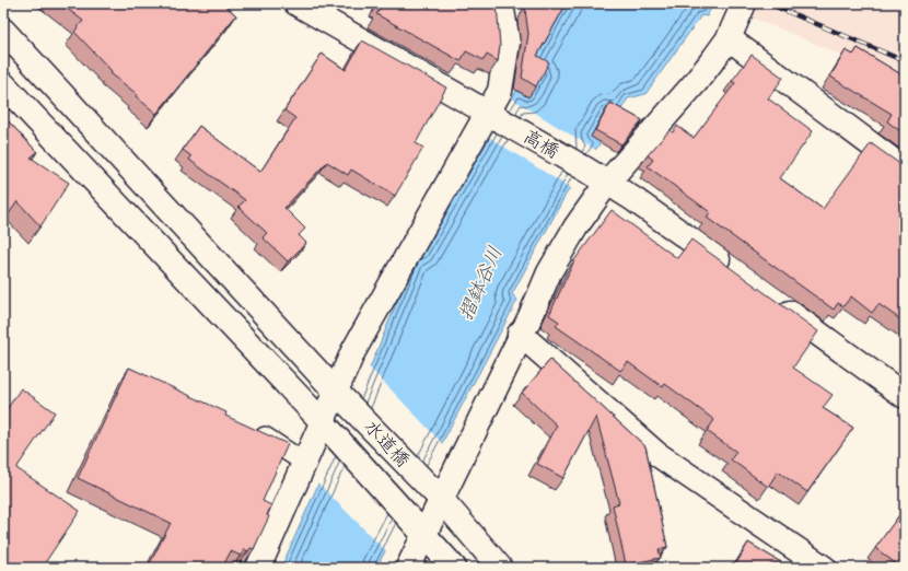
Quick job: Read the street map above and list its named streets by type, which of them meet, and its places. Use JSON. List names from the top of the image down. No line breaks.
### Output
{"streets":{"street":["高橋","水道橋"]},"water":["摺鉢谷川"]}
